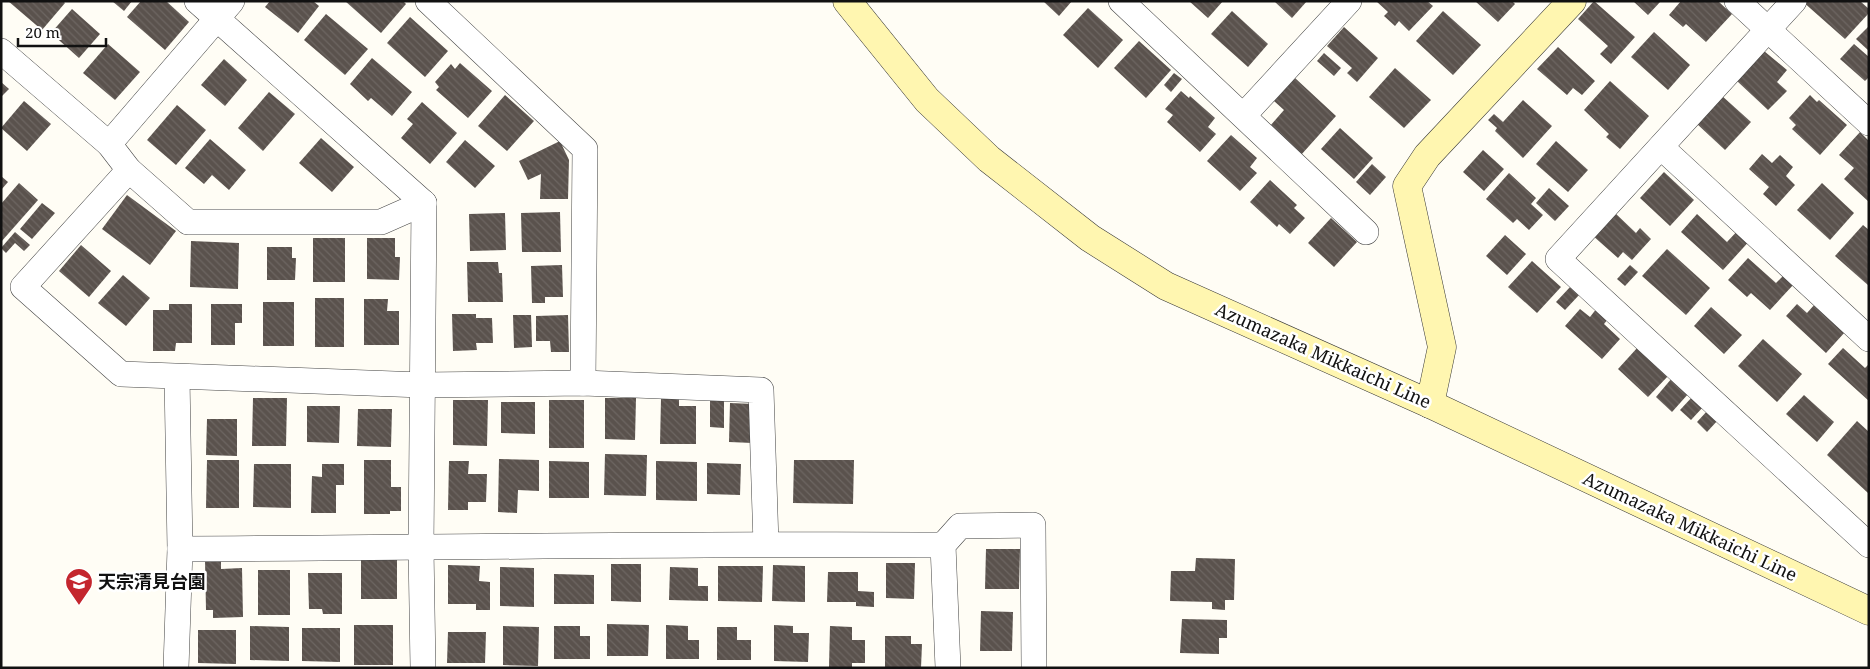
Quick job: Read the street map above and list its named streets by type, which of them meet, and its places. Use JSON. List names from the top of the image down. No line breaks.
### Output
{"streets":{"main road":["Azumazaka Mikkaichi Line"]},"places":{"school or university":["天宗清見台園"]},"scale_bar":"20 m"}
